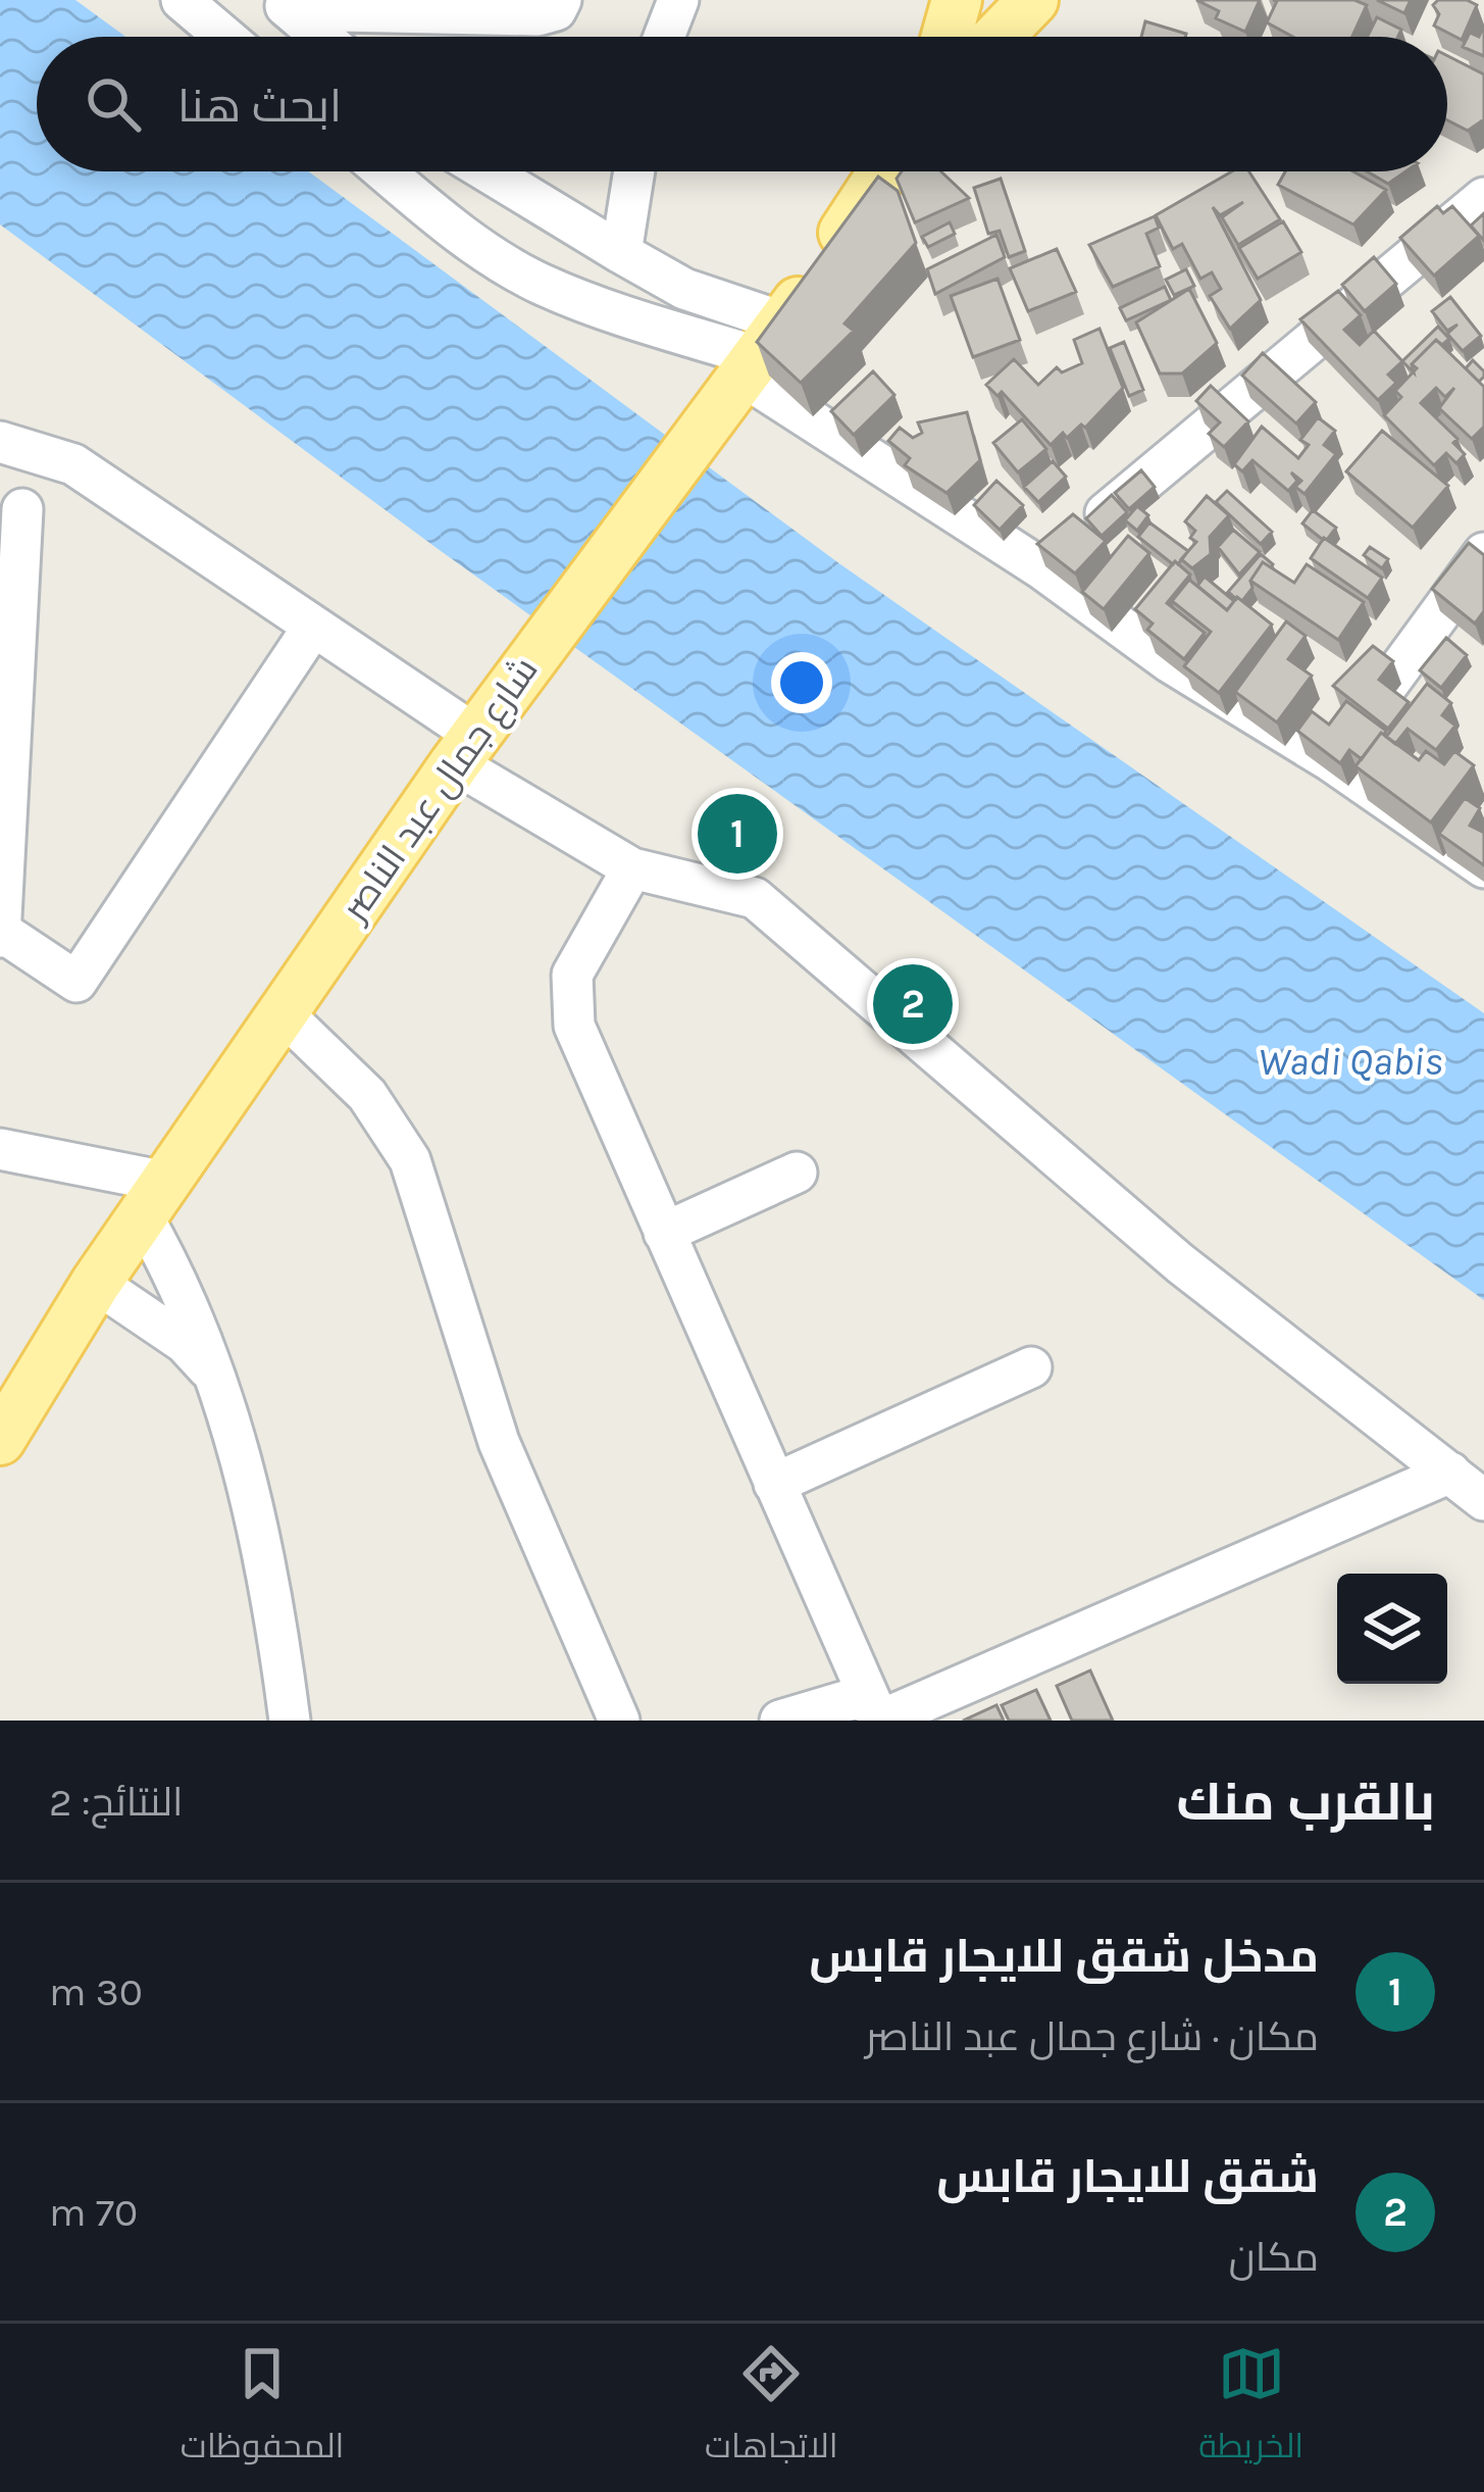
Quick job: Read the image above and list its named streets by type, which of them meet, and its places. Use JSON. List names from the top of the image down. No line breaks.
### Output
{"streets":{"main road":["شارع جمال عبد الناصر"]},"water":["Wadi Qabis"],"page":{"search":"ابحث هنا","pins":["1","2"],"heading":["بالقرب منك","النتائج: 2"],"list":[{"mark":"1","name":"مدخل شقق للايجار قابس","note":"مكان · شارع جمال عبد الناصر","value":"30 m"},{"mark":"2","name":"شقق للايجار قابس","note":"مكان","value":"70 m"}],"nav":["الخريطة","الاتجاهات","المحفوظات"]}}
